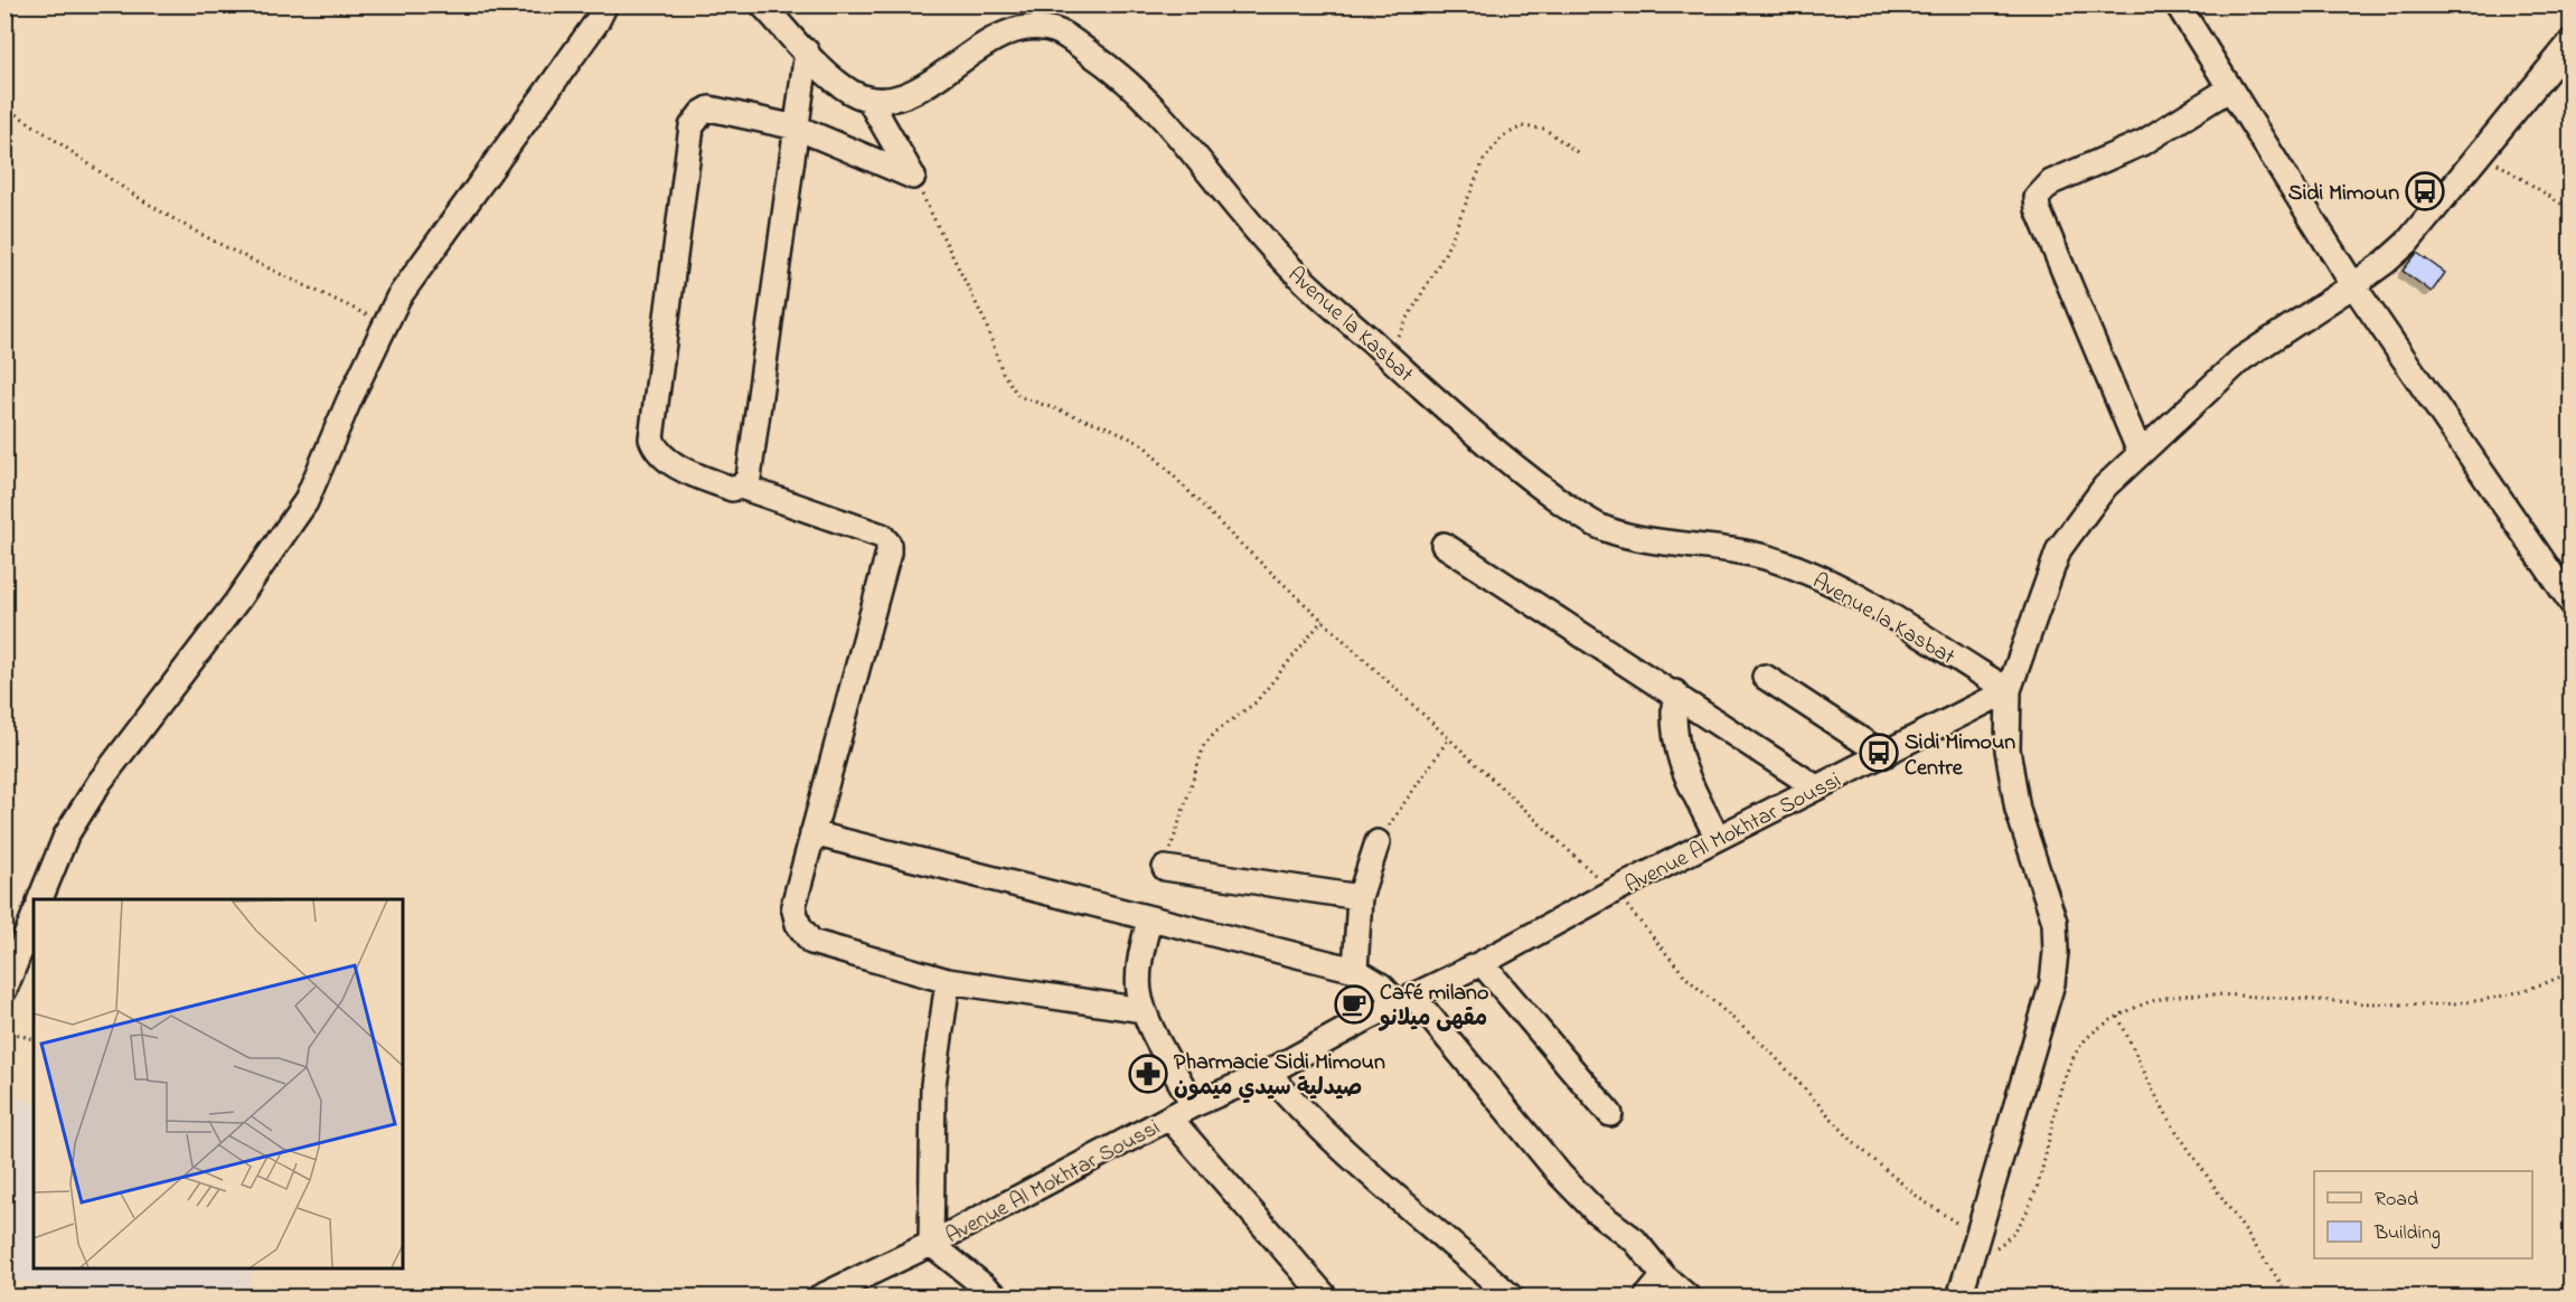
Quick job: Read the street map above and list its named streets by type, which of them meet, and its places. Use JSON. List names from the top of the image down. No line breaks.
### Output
{"streets":{"street":["Avenue la Kasbat","Avenue Al Mokhtar Soussi"]},"crossings":[["Avenue la Kasbat","Avenue Al Mokhtar Soussi"]],"places":{"bus stop":["Sidi Mimoun","Sidi Mimoun Centre"],"cafe":["Café milano مقهى ميلانو"],"pharmacy":["Pharmacie Sidi Mimoun صيدلية سيدي ميمون"]},"legend":["Road","Building"]}
